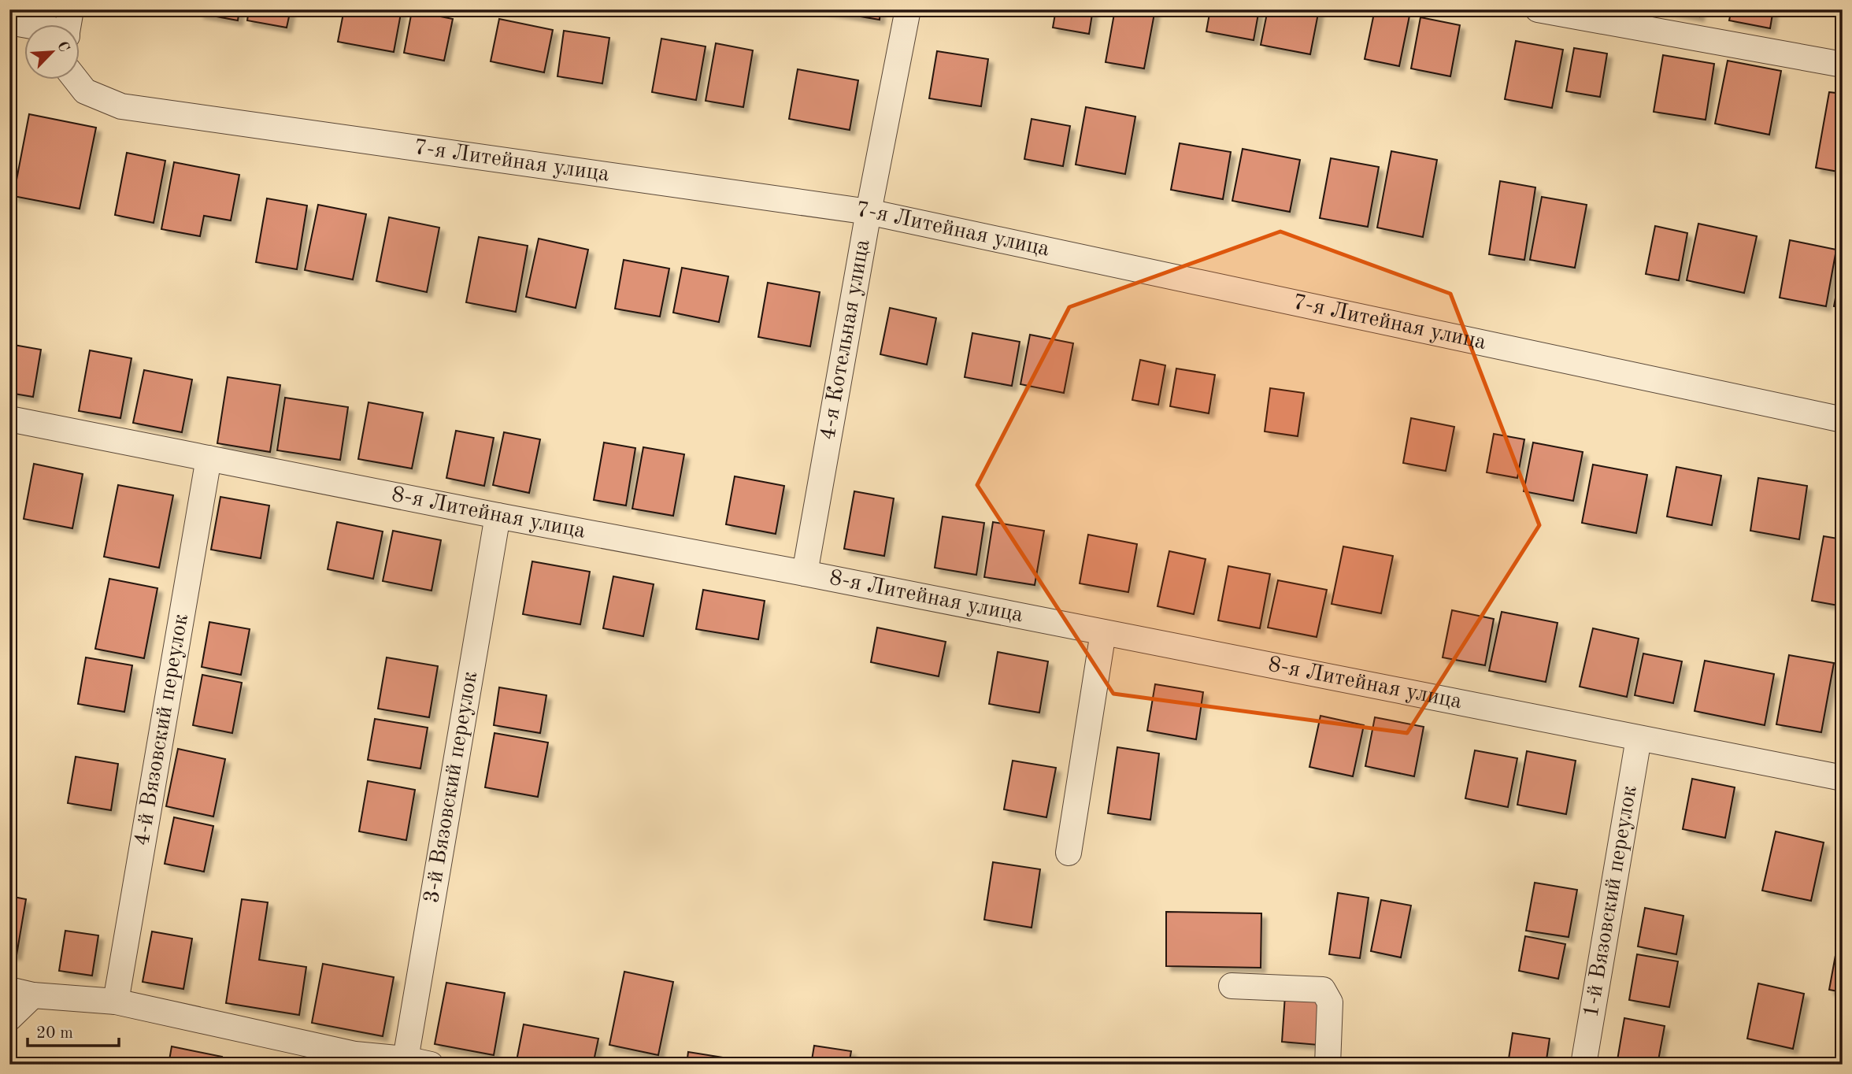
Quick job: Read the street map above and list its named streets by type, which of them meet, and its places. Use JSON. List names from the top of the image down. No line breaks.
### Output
{"streets":{"street":["7-я Литейная улица","4-я Котельная улица","8-я Литейная улица","4-й Вязовский переулок","3-й Вязовский переулок","1-й Вязовский переулок"]},"crossings":[["7-я Литейная улица","4-я Котельная улица"],["4-я Котельная улица","8-я Литейная улица"],["8-я Литейная улица","4-й Вязовский переулок"],["8-я Литейная улица","3-й Вязовский переулок"],["8-я Литейная улица","1-й Вязовский переулок"]],"scale_bar":"20 m","north":"top right"}
